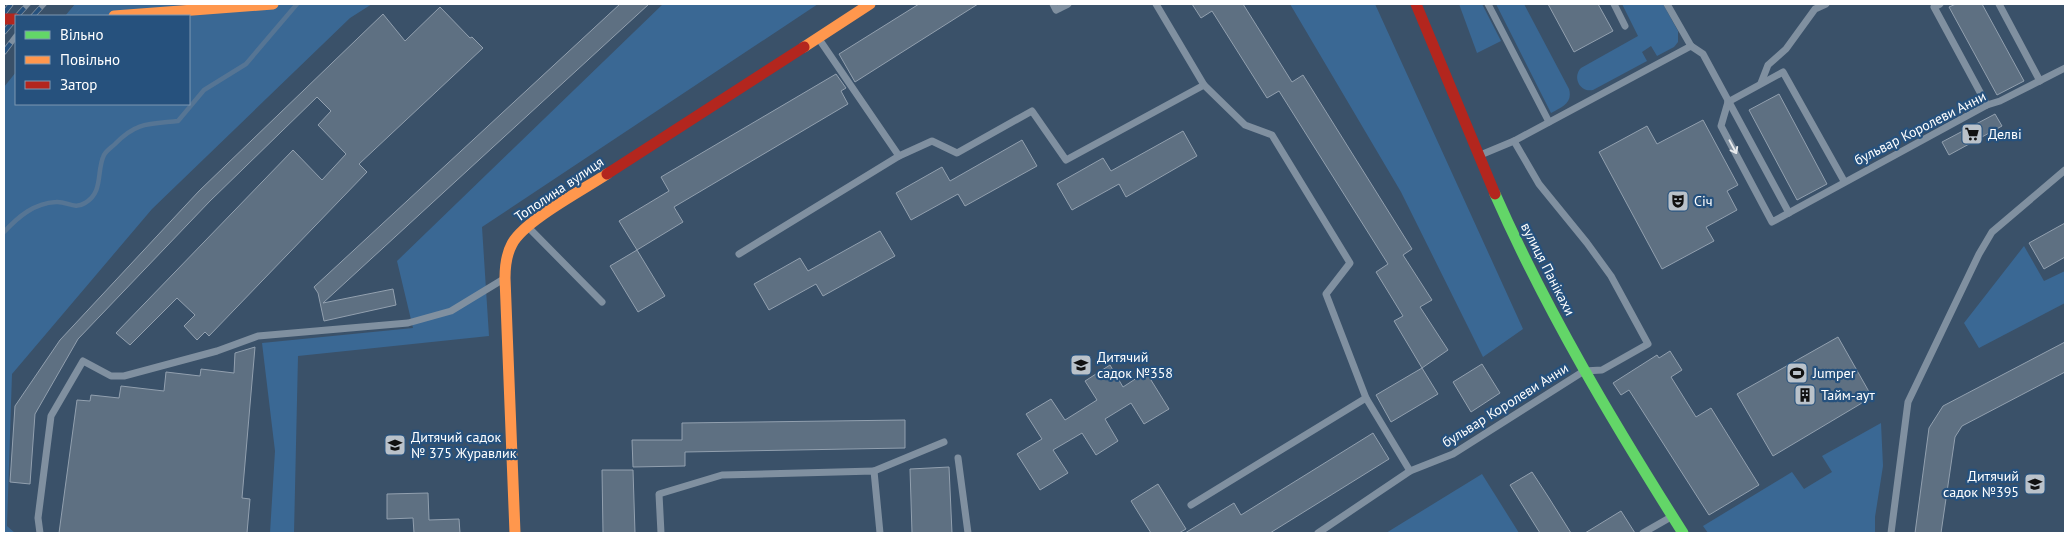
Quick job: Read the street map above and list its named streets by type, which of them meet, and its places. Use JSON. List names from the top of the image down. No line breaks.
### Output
{"streets":{"street":["Тополина вулиця","вулиця Панікахи"],"lane":["бульвар Королеви Анни"]},"crossings":[["бульвар Королеви Анни","вулиця Панікахи"]],"places":{"supermarket":["Делві"],"theatre":["Січ"],"school or university":["Дитячий садок №358","Дитячий садок № 375 Журавлик","Дитячий садок №395"],"sports":["Jumper"],"building":["Тайм-аут"]},"legend":["Вільно","Повільно","Затор"]}
